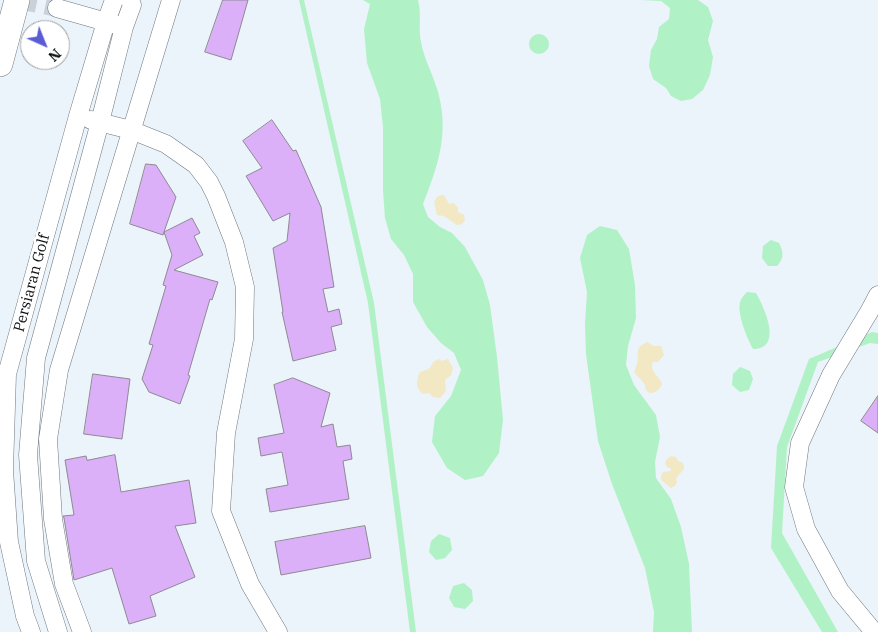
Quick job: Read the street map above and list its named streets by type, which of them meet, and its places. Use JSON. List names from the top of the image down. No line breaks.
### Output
{"streets":{"street":["Persiaran Golf"]},"north":"bottom right"}
